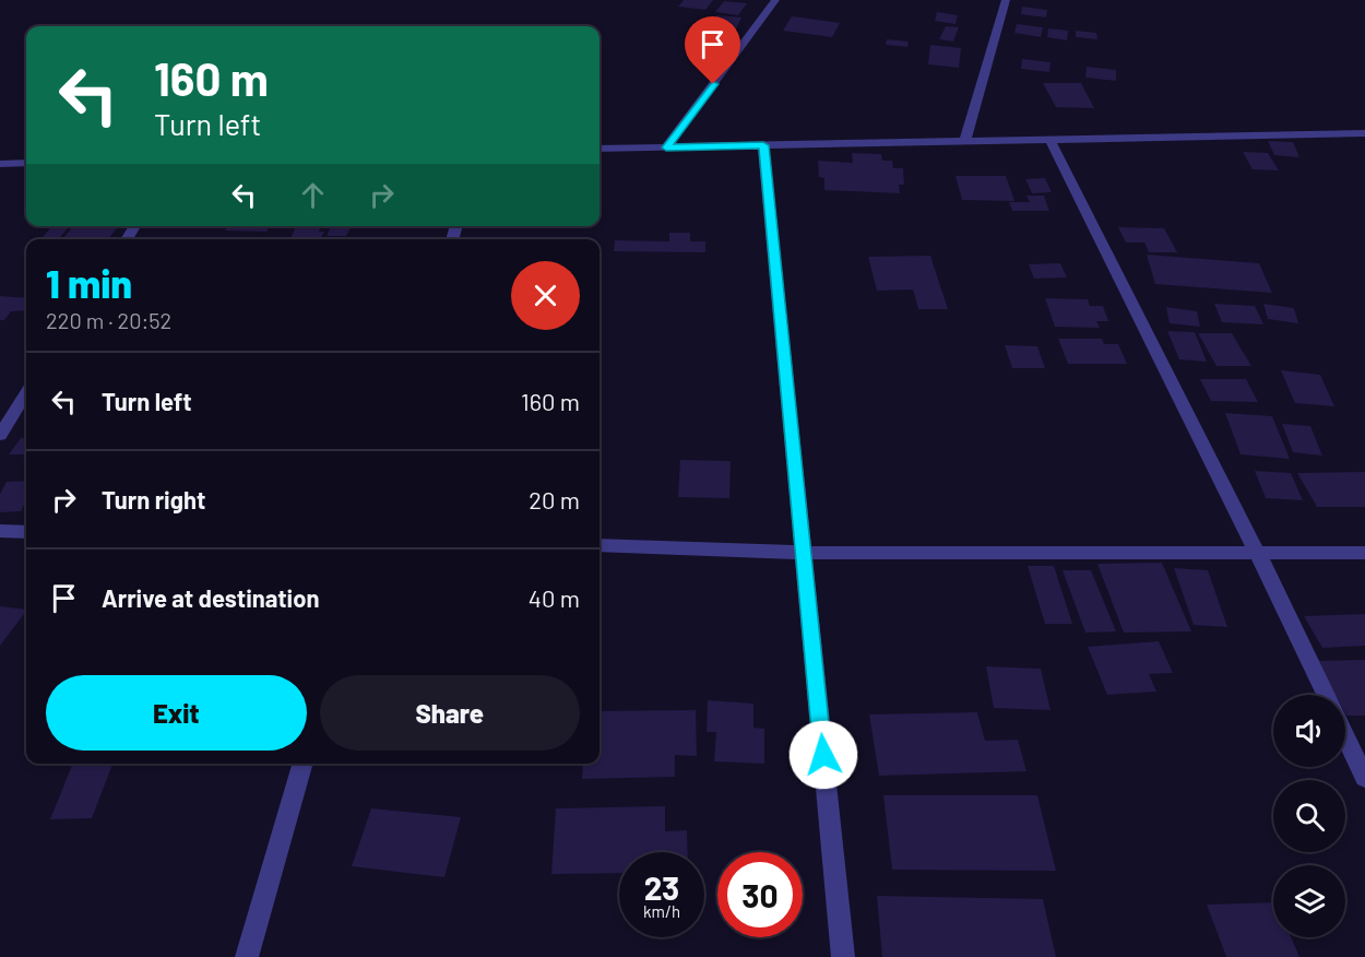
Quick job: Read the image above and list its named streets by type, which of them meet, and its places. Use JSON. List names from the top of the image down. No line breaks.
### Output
{"page":{"turn":["160 m","Turn left"],"heading":["1 min","220 m · 20:52"],"list":[{"name":"Turn left","value":"160 m"},{"name":"Turn right","value":"20 m"},{"name":"Arrive at destination","value":"40 m"}],"buttons":["Exit","Share"],"speed":"23 km/h","limit":"30"}}
